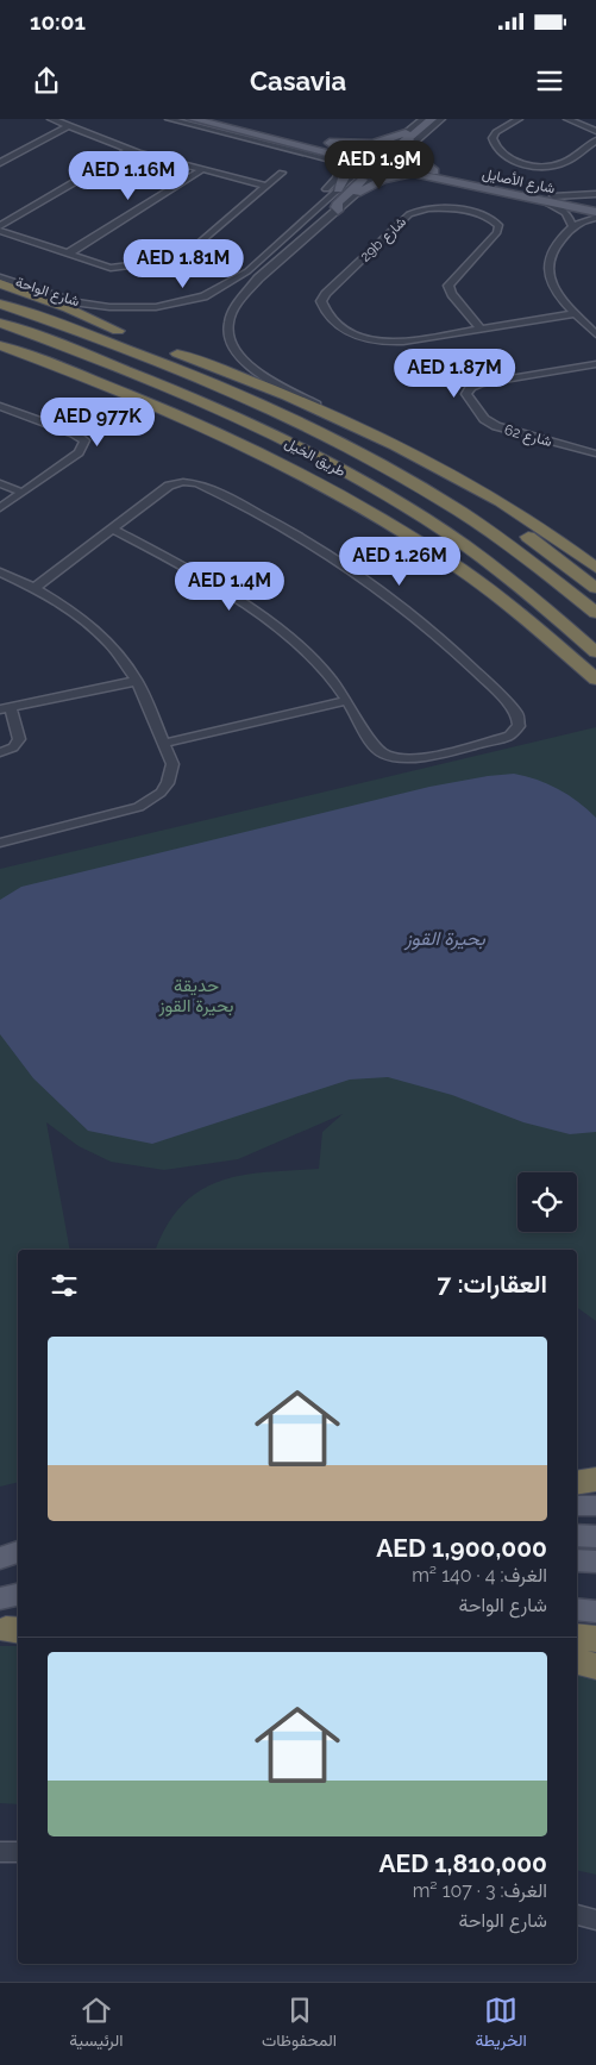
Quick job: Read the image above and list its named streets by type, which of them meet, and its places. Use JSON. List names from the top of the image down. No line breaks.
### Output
{"streets":{"highway":["طريق الخيل"],"main road":["شارع الأصايل"],"street":["29b شارع","شارع الواحة","شارع 62"]},"crossings":[["شارع الأصايل","شارع الواحة"]],"water":["بحيرة القوز"],"parks":["حديقة بحيرة القوز"],"page":{"status":"10:01","header":"Casavia","price":["AED 1.9M","AED 1.16M","AED 1.81M","AED 1.87M","AED 977K","AED 1.26M","AED 1.4M"],"heading":"العقارات: 7","list":[{"name":"AED 1,900,000","note":"الغرف: 4 · 140 m² · شارع الواحة"},{"name":"AED 1,810,000","note":"الغرف: 3 · 107 m² · شارع الواحة"}],"tabs":["الخريطة","المحفوظات","الرئيسية"]}}
